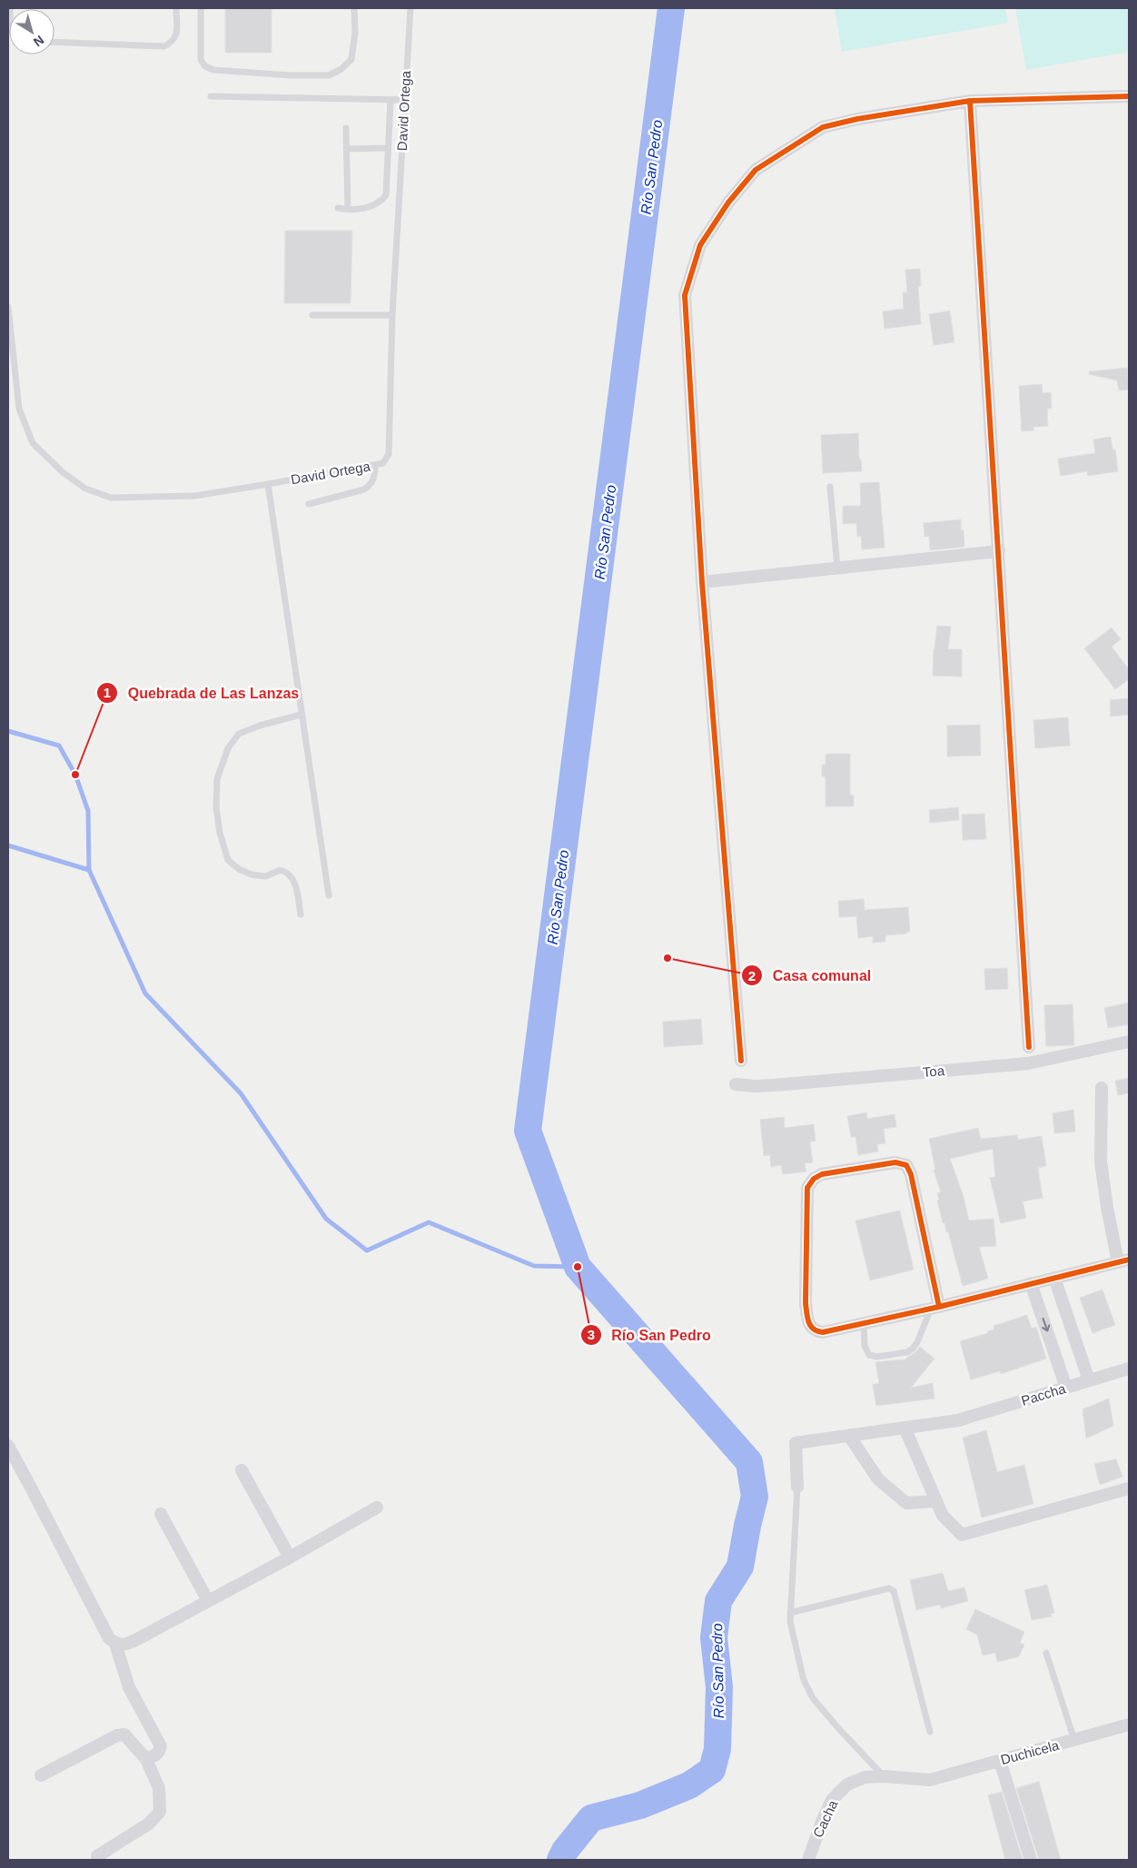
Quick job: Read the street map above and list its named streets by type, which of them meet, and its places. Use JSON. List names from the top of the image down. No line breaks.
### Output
{"streets":{"street":["Toa","Paccha","Duchicela","Cacha"],"lane":["David Ortega"]},"crossings":[["Duchicela","Cacha"]],"water":["Río San Pedro"],"places":["Quebrada de Las Lanzas","Casa comunal","Río San Pedro"],"north":"bottom right"}
